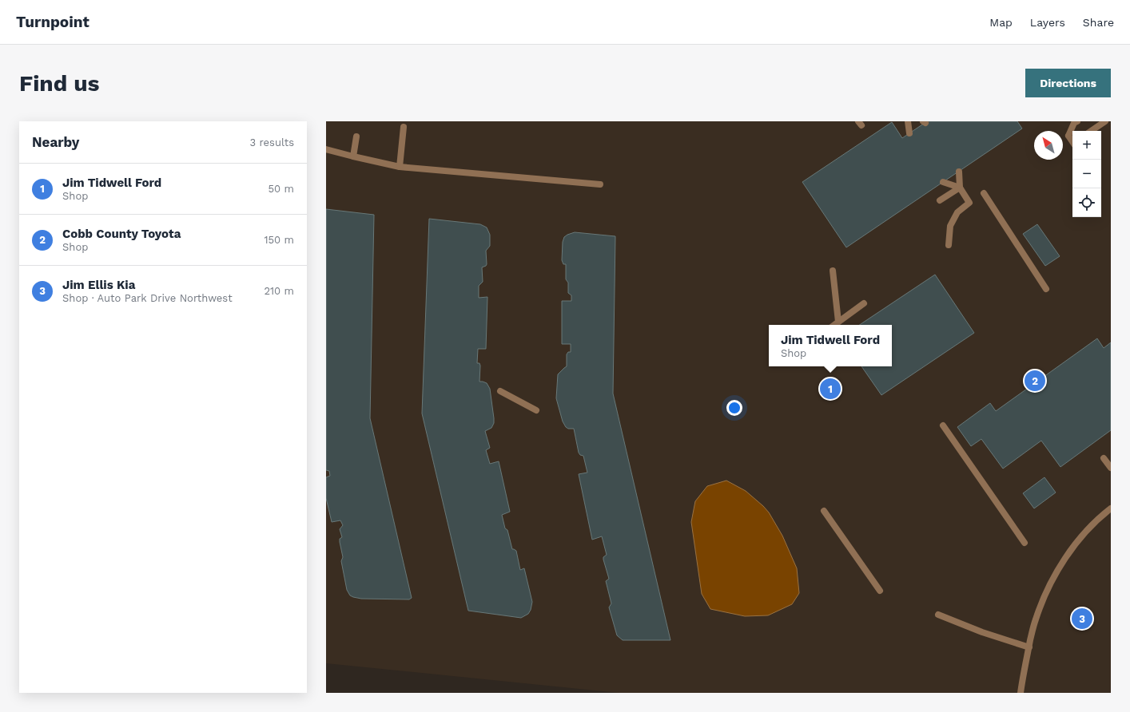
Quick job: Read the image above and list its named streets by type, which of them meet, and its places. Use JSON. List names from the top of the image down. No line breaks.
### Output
{"north":"top left","page":{"header":"Turnpoint","nav":["Map","Layers","Share"],"buttons":"Directions","title":"Find us","heading":["Nearby","3 results"],"map_buttons":["+","−"],"list":[{"mark":"1","name":"Jim Tidwell Ford","note":"Shop","value":"50 m"},{"mark":"2","name":"Cobb County Toyota","note":"Shop","value":"150 m"},{"mark":"3","name":"Jim Ellis Kia","note":"Shop · Auto Park Drive Northwest","value":"210 m"}],"popup":["Jim Tidwell Ford","Shop"],"pins":["2","1","3"]}}
